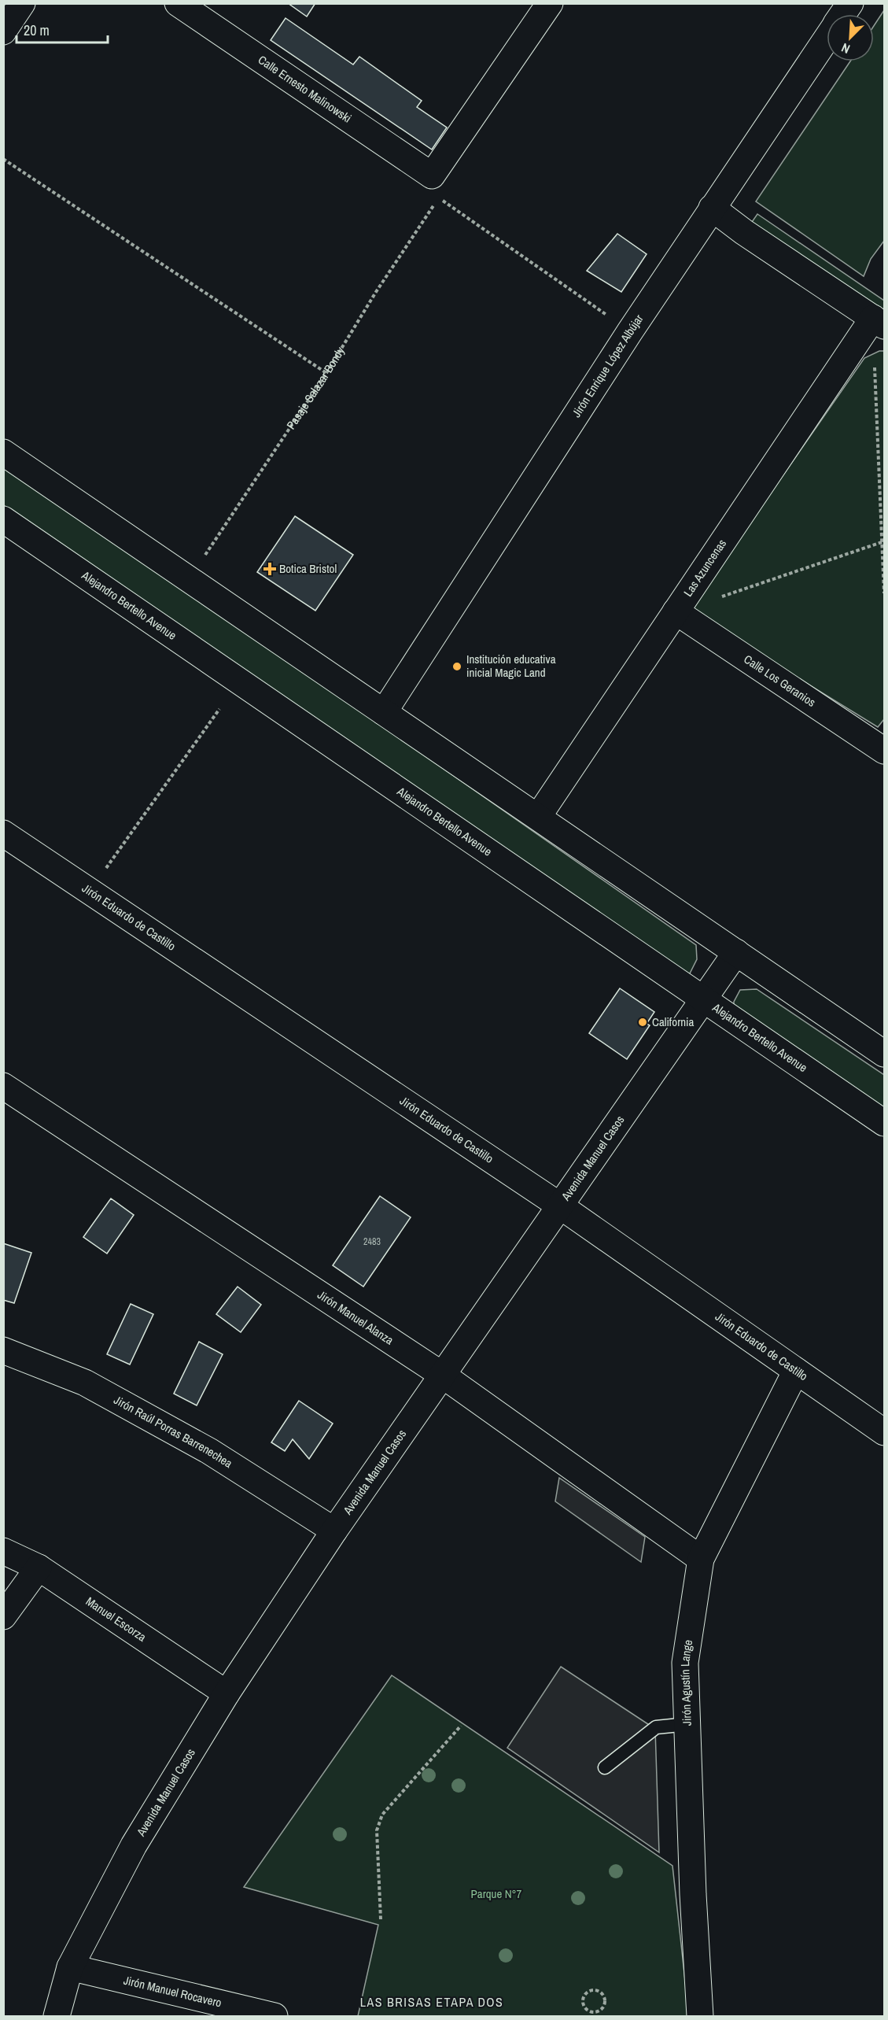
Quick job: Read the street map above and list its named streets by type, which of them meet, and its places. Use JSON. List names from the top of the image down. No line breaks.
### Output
{"streets":{"street":["Calle Ernesto Malinowski","Jirón Enrique López Albújar","Las Azuncenas","Alejandro Bertello Avenue","Calle Los Geranios","Jirón Eduardo de Castillo","Avenida Manuel Casos","Jirón Manuel Alanza","Jirón Raúl Porras Barrenechea","Manuel Escorza","Jirón Agustín Lange","Jirón Manuel Rocavero"],"path":["Pasaje Salazar Bondy"]},"crossings":[["Calle Ernesto Malinowski","Pasaje Salazar Bondy"],["Las Azuncenas","Calle Los Geranios"],["Alejandro Bertello Avenue","Avenida Manuel Casos"],["Jirón Eduardo de Castillo","Avenida Manuel Casos"],["Jirón Eduardo de Castillo","Jirón Agustín Lange"],["Avenida Manuel Casos","Jirón Manuel Alanza"],["Avenida Manuel Casos","Jirón Raúl Porras Barrenechea"],["Avenida Manuel Casos","Manuel Escorza"],["Avenida Manuel Casos","Jirón Manuel Rocavero"],["Jirón Manuel Alanza","Jirón Agustín Lange"]],"districts":["LAS BRISAS ETAPA DOS"],"parks":["Parque N°7"],"places":{"health":["Botica Bristol"],"other":["Institución educativa inicial Magic Land","California"]},"house_numbers":["2483"],"scale_bar":"20 m","north":"bottom left"}
